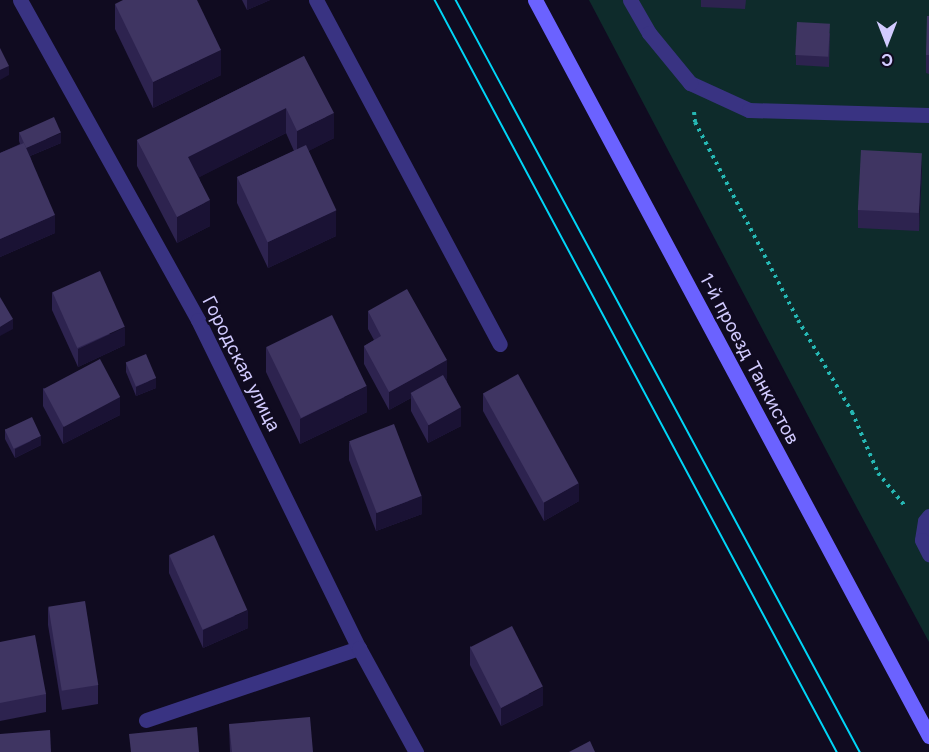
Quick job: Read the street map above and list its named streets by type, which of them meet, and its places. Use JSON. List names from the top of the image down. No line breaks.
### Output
{"streets":{"main road":["1-й проезд Танкистов"],"street":["Городская улица"]},"north":"bottom"}
